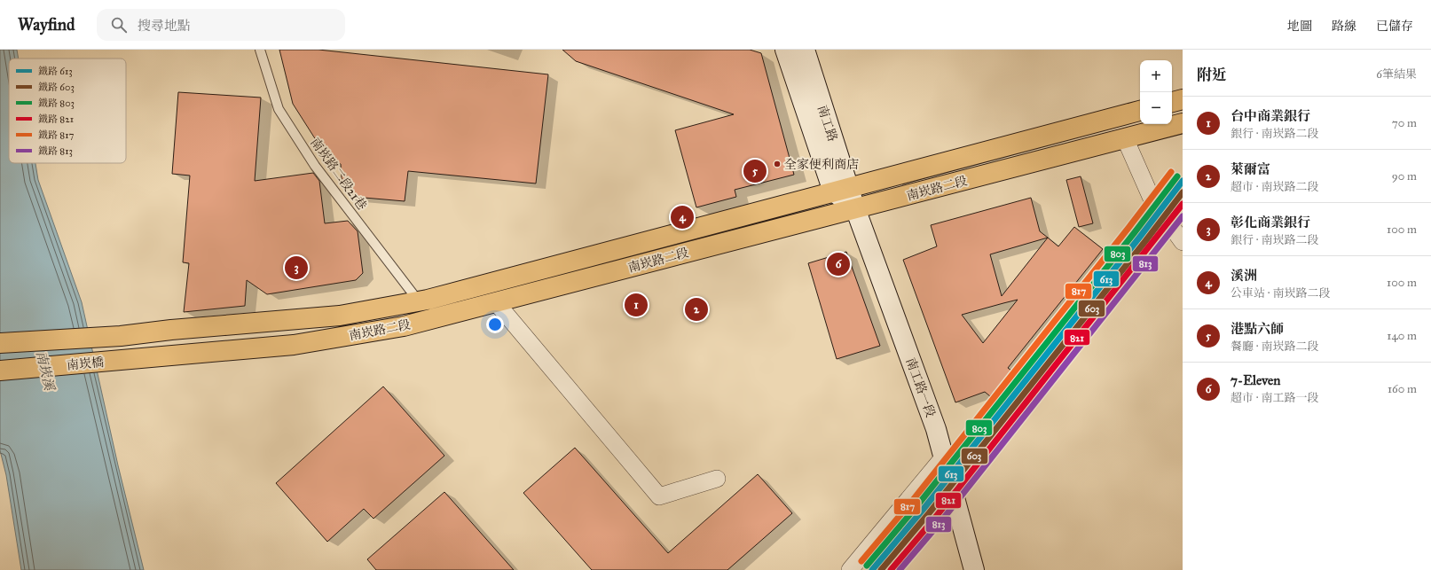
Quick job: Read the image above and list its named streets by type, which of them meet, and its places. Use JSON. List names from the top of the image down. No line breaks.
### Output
{"streets":{"main road":["南崁路二段","南崁橋"],"street":["南工路","南工路一段"],"lane":["南崁路二段21巷"]},"crossings":[["南工路","南崁路二段"],["南工路","南工路一段"],["南崁路二段21巷","南崁路二段"],["南崁路二段","南崁橋"],["南崁路二段","南工路一段"]],"water":["南崁溪"],"places":["全家便利商店"],"lines":["rail line 817","rail line 803","rail line 613","rail line 603","rail line 821","rail line 813"],"legend":["鐵路 613","鐵路 603","鐵路 803","鐵路 821","鐵路 817","鐵路 813"],"page":{"header":"Wayfind","search":"搜尋地點","nav":["地圖","路線","已儲存"],"heading":["附近","6筆結果"],"map_buttons":["+","−"],"list":[{"mark":"1","name":"台中商業銀行","note":"銀行 · 南崁路二段","value":"70 m"},{"mark":"2","name":"萊爾富","note":"超市 · 南崁路二段","value":"90 m"},{"mark":"3","name":"彰化商業銀行","note":"銀行 · 南崁路二段","value":"100 m"},{"mark":"4","name":"溪洲","note":"公車站 · 南崁路二段","value":"100 m"},{"mark":"5","name":"港點六師","note":"餐廳 · 南崁路二段","value":"140 m"},{"mark":"6","name":"7-Eleven","note":"超市 · 南工路一段","value":"160 m"}],"pins":["5","4","6","3","1","2"]}}
